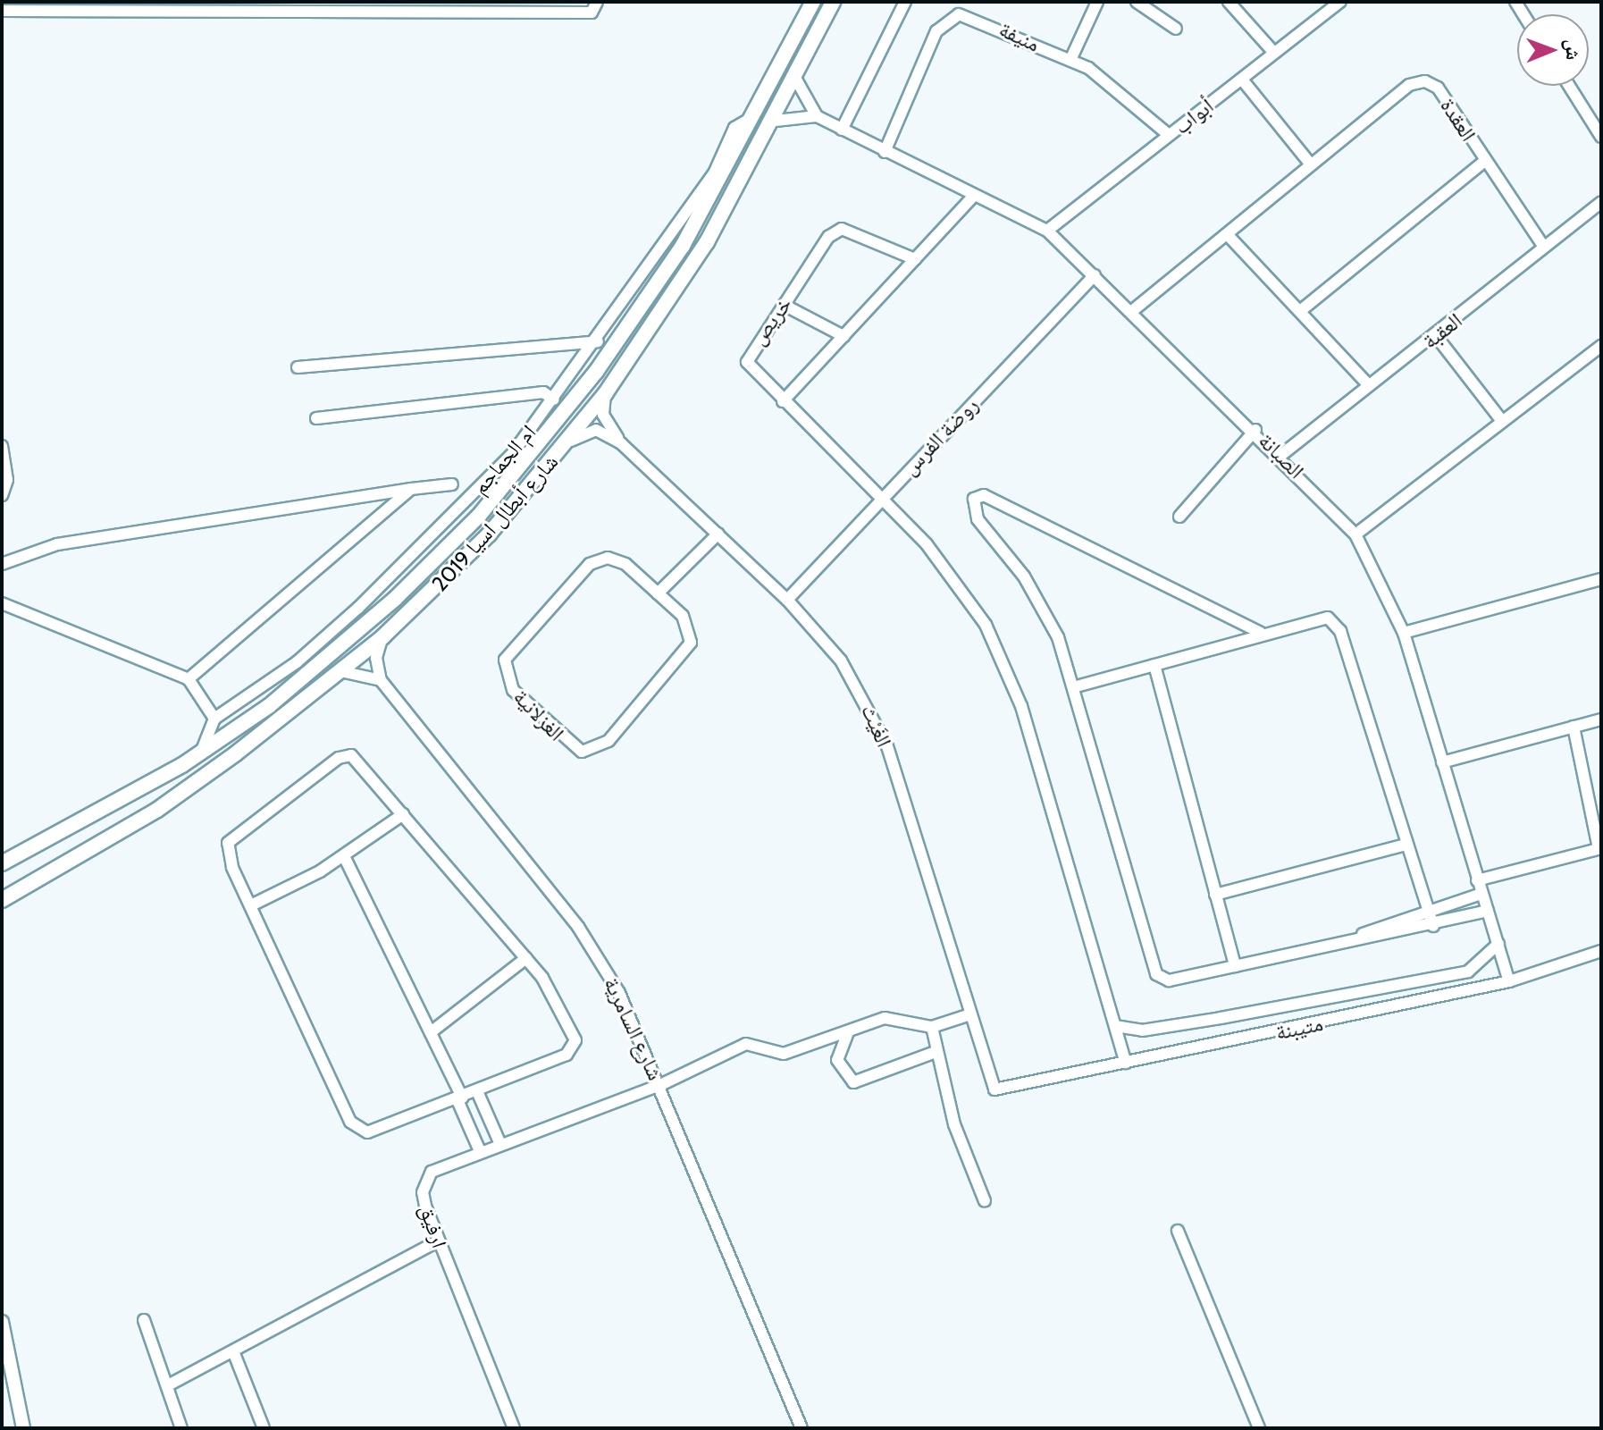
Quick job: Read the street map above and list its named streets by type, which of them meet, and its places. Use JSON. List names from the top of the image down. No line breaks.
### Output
{"streets":{"main road":["شارع أبطال اسيا 2019"],"street":["منيفة","أبواب","العقدة","خريص","العقبة","روضة الفرس","الصبانة","ام الجماجم","الغزلانية","الغَيْث","متيبنة","شارع السامرية","ارفيق"]},"crossings":[["منيفة","أبواب"],["منيفة","الصبانة"],["أبواب","الصبانة"],["العقدة","العقبة"],["العقدة","الصبانة"],["خريص","روضة الفرس"],["خريص","متيبنة"],["العقبة","الصبانة"],["روضة الفرس","الصبانة"],["روضة الفرس","الغَيْث"],["الصبانة","متيبنة"],["ام الجماجم","شارع أبطال اسيا 2019"],["شارع أبطال اسيا 2019","الغَيْث"],["الغَيْث","متيبنة"],["شارع السامرية","ارفيق"]],"north":"right"}
